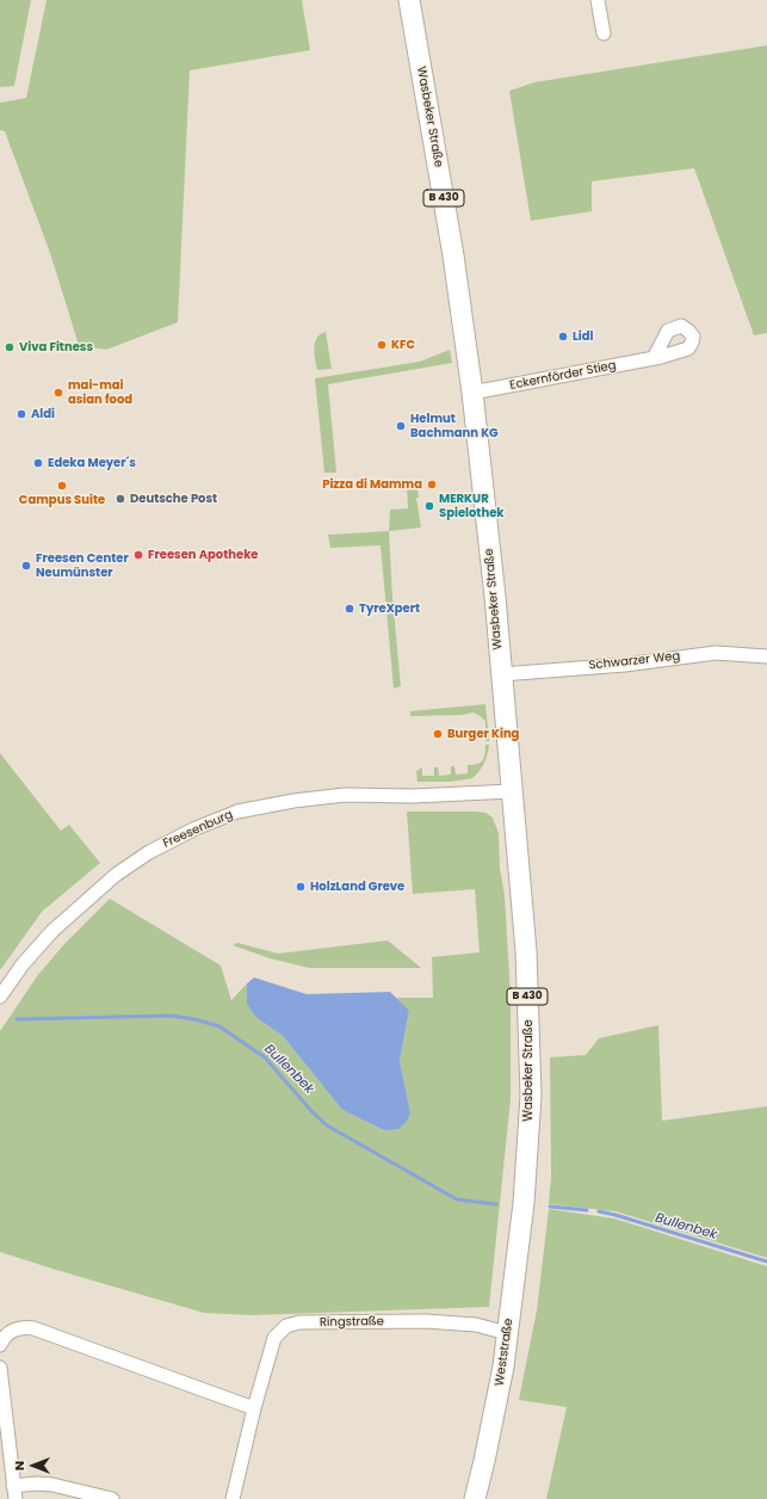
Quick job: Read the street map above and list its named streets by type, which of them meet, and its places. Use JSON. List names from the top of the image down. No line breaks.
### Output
{"streets":{"main road":["Wasbeker Straße","B 430","Weststraße"],"street":["Eckernförder Stieg","Schwarzer Weg","Freesenburg","Ringstraße"]},"crossings":[["Wasbeker Straße","Eckernförder Stieg"],["Wasbeker Straße","Schwarzer Weg"],["Wasbeker Straße","Freesenburg"],["Wasbeker Straße","Weststraße"],["Ringstraße","Weststraße"]],"water":["Bullenbek"],"places":["Lidl","KFC","Viva Fitness","mai-mai asian food","Aldi","Helmut Bachmann KG","Edeka Meyer´s","Pizza di Mamma","Campus Suite","Deutsche Post","MERKUR Spielothek","Freesen Apotheke","Freesen Center Neumünster","TyreXpert","Burger King","HolzLand Greve"],"north":"left"}
